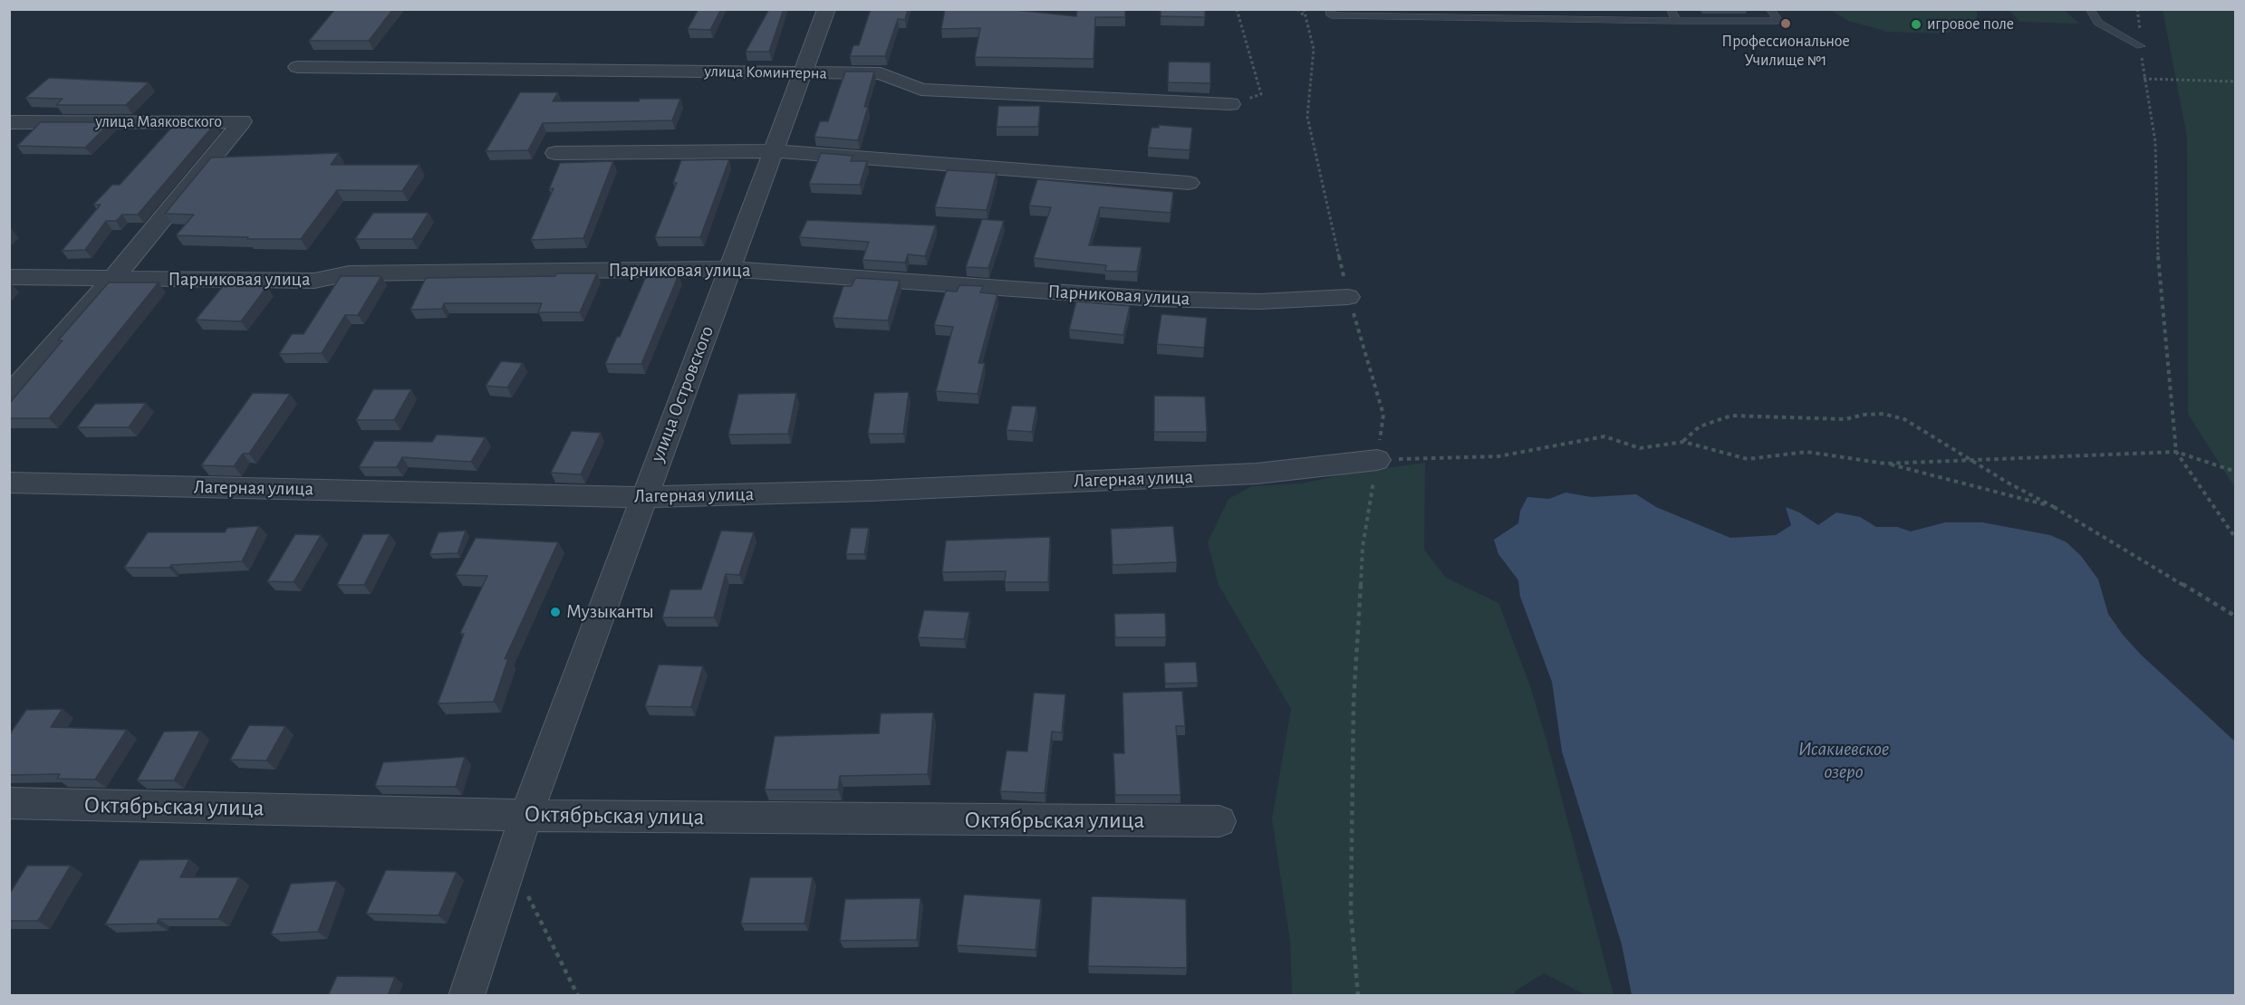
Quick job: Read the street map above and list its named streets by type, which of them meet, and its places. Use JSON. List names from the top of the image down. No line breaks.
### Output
{"streets":{"street":["улица Коминтерна","улица Маяковского","Парниковая улица","улица Островского","Лагерная улица","Октябрьская улица"]},"crossings":[["улица Коминтерна","улица Островского"],["улица Маяковского","Парниковая улица"],["Парниковая улица","улица Островского"],["улица Островского","Лагерная улица"],["улица Островского","Октябрьская улица"]],"water":["Исакиевское озеро"],"places":["Профессиональное Училище №1","игровое поле","Музыканты"]}
